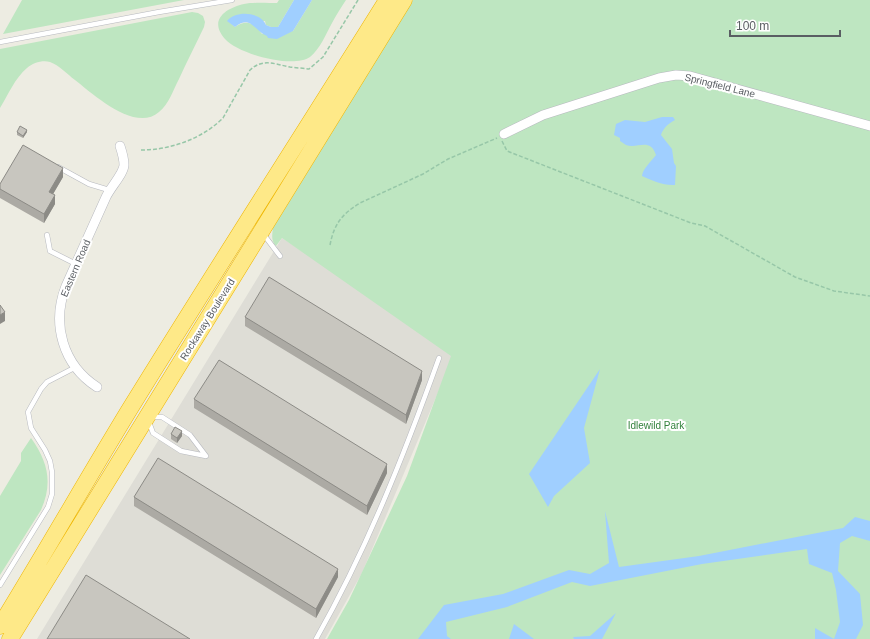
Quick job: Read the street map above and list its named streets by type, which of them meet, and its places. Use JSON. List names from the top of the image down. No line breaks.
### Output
{"streets":{"highway":["Rockaway Boulevard"],"street":["Springfield Lane","Eastern Road"]},"parks":["Idlewild Park"],"scale_bar":"100 m"}
